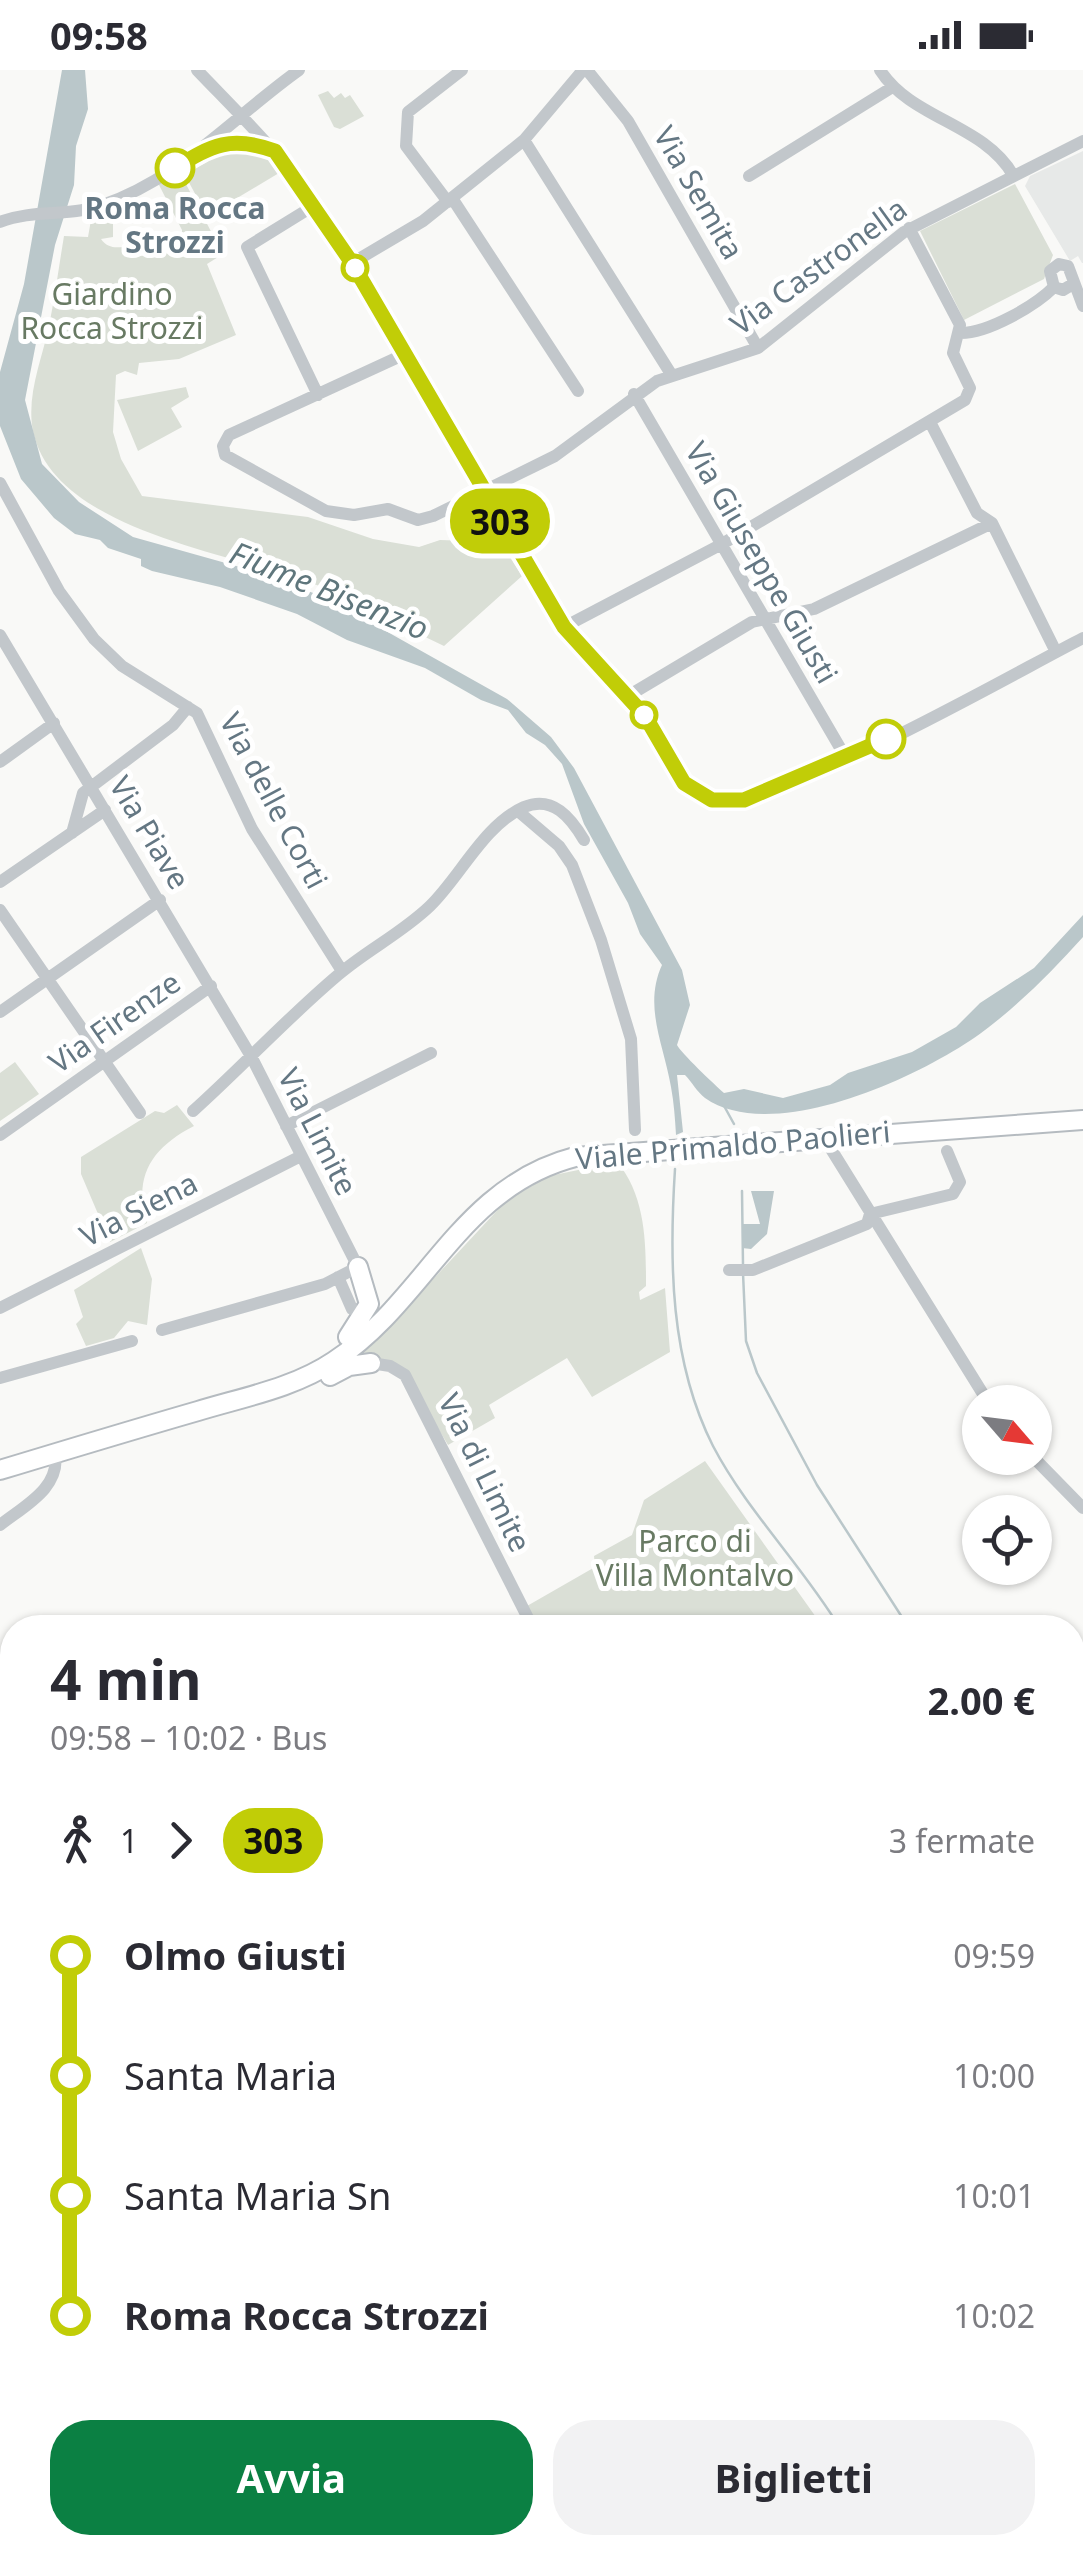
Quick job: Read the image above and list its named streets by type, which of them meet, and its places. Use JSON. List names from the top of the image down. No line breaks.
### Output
{"streets":{"main road":["Viale Primaldo Paolieri"],"street":["Via Semita","Via Castronella","Via Giuseppe Giusti","Via delle Corti","Via Piave","Via Firenze","Via Limite","Via Siena","Via di Limite"]},"crossings":[["Via Semita","Via Castronella"],["Via Castronella","Via Giuseppe Giusti"],["Via delle Corti","Via Limite"],["Via Piave","Via Firenze"],["Via Piave","Via Limite"],["Via Limite","Via Siena"]],"water":["Fiume Bisenzio"],"parks":["Giardino Rocca Strozzi","Parco di Villa Montalvo"],"places":["Roma Rocca Strozzi"],"lines":["bus line 303"],"north":"bottom right","page":{"status":"09:58","on_map":"303","heading":["4 min","09:58 – 10:02 · Bus","2.00 €"],"legs":["1","303","3 fermate"],"list":[{"name":"Olmo Giusti","value":"09:59"},{"name":"Santa Maria","value":"10:00"},{"name":"Santa Maria Sn","value":"10:01"},{"name":"Roma Rocca Strozzi","value":"10:02"}],"buttons":["Avvia","Biglietti"]}}
